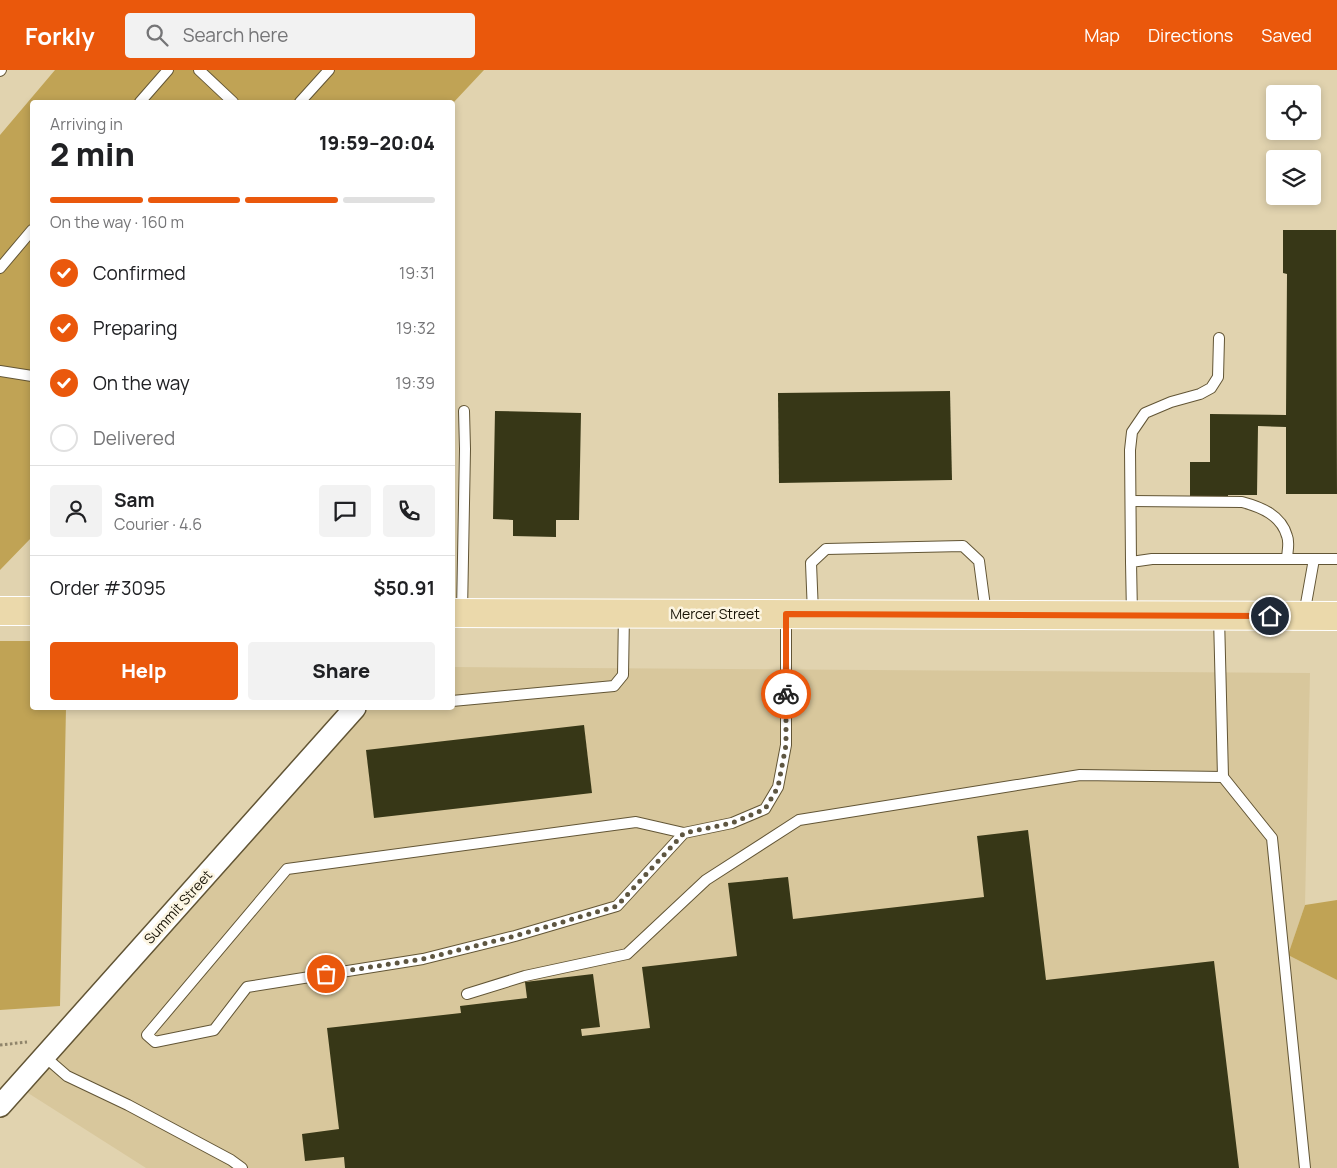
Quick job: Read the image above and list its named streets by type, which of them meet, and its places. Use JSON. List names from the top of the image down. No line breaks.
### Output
{"streets":{"main road":["Mercer Street"],"street":["Summit Street"]},"page":{"header":"Forkly","search":"Search here","nav":["Map","Directions","Saved"],"heading":["2 min","Arriving in","19:59–20:04"],"panel":["Sam","Courier · 4.6","Order #3095","$50.91"],"bar":"On the way · 160 m","list":[["Confirmed","19:31"],["Preparing","19:32"],["On the way","19:39"],"Delivered"],"buttons":["Help","Share"]}}
